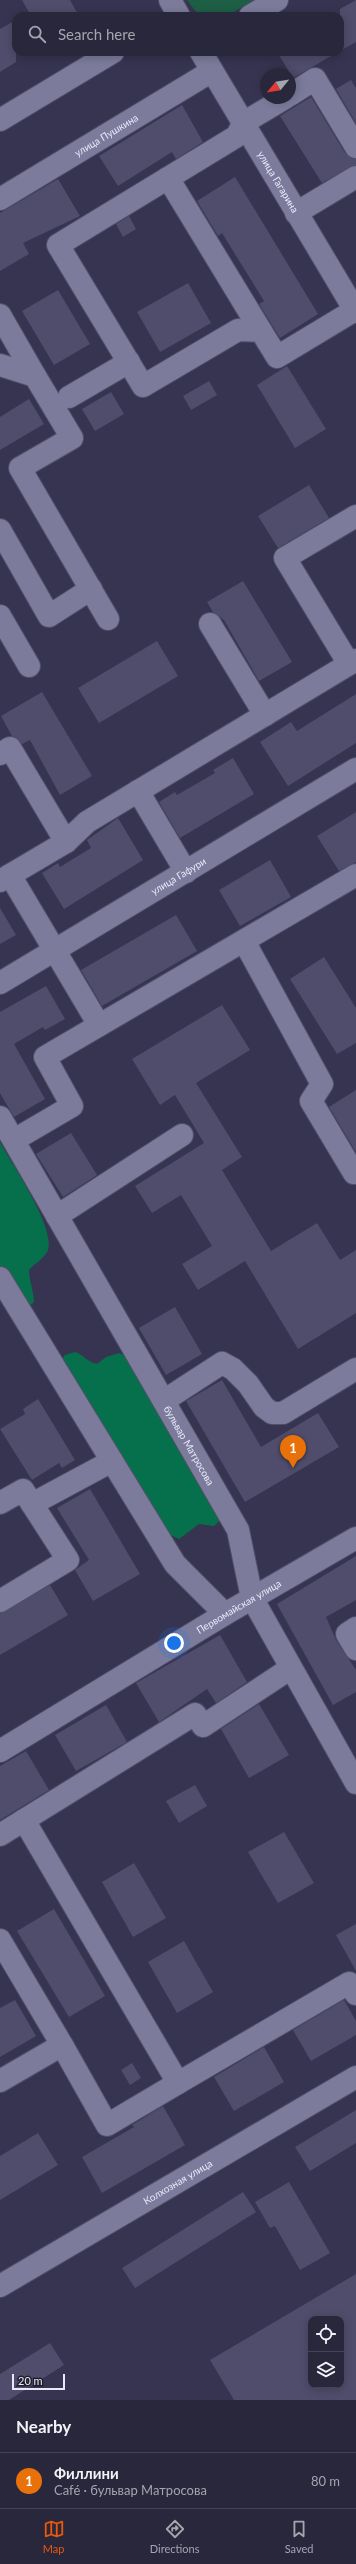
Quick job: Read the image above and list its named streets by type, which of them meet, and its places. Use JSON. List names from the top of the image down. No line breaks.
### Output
{"streets":{"street":["улица Пушкина","улица Гагарина","улица Гафури","бульвар Матросова","Первомайская улица","Колхозная улица"]},"crossings":[["улица Пушкина","улица Гагарина"],["бульвар Матросова","Первомайская улица"]],"scale_bar":"20 m","north":"bottom left","page":{"search":"Search here","pins":"1","scale":"20 m","heading":"Nearby","list":[{"mark":"1","name":"Филлини","note":"Café · бульвар Матросова","value":"80 m"}],"nav":["Map","Directions","Saved"]}}
